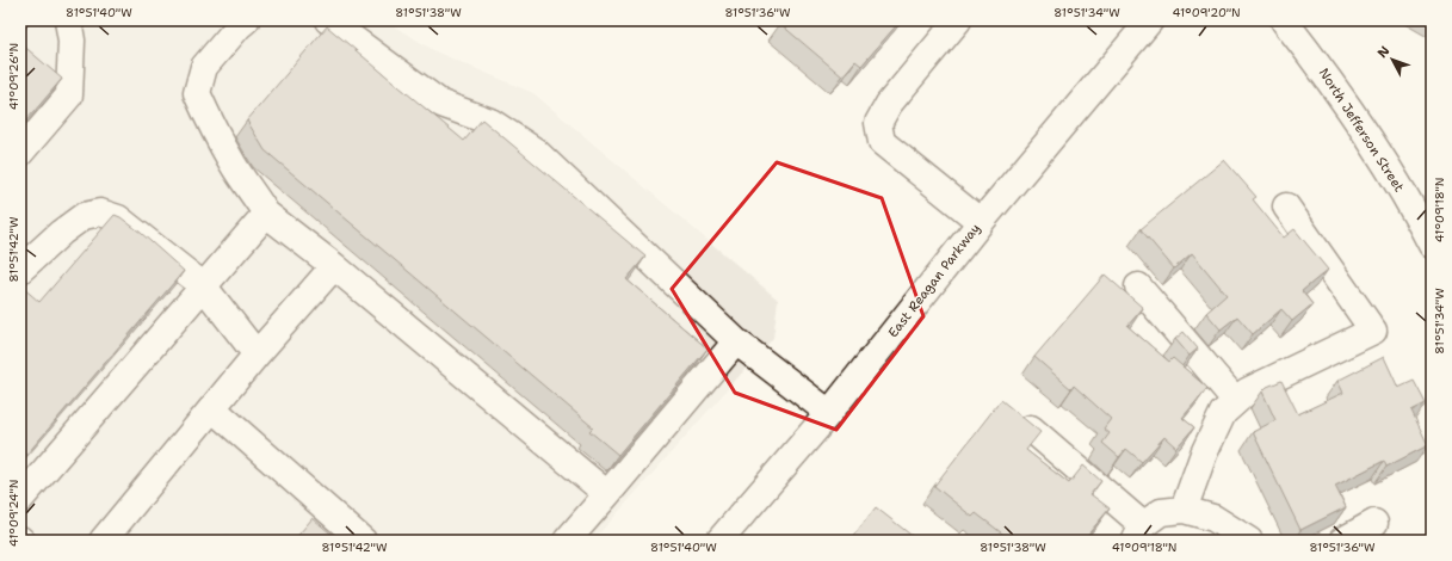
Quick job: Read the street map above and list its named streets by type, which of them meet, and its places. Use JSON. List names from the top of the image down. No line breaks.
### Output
{"streets":{"street":["North Jefferson Street","East Reagan Parkway"]},"north":"top left","coordinates":["81°51'40\"W","81°51'38\"W","81°51'36\"W","81°51'34\"W","41°09'20\"N","41°09'26\"N","41°09'18\"N","81°51'42\"W","41°09'24\"N"]}
